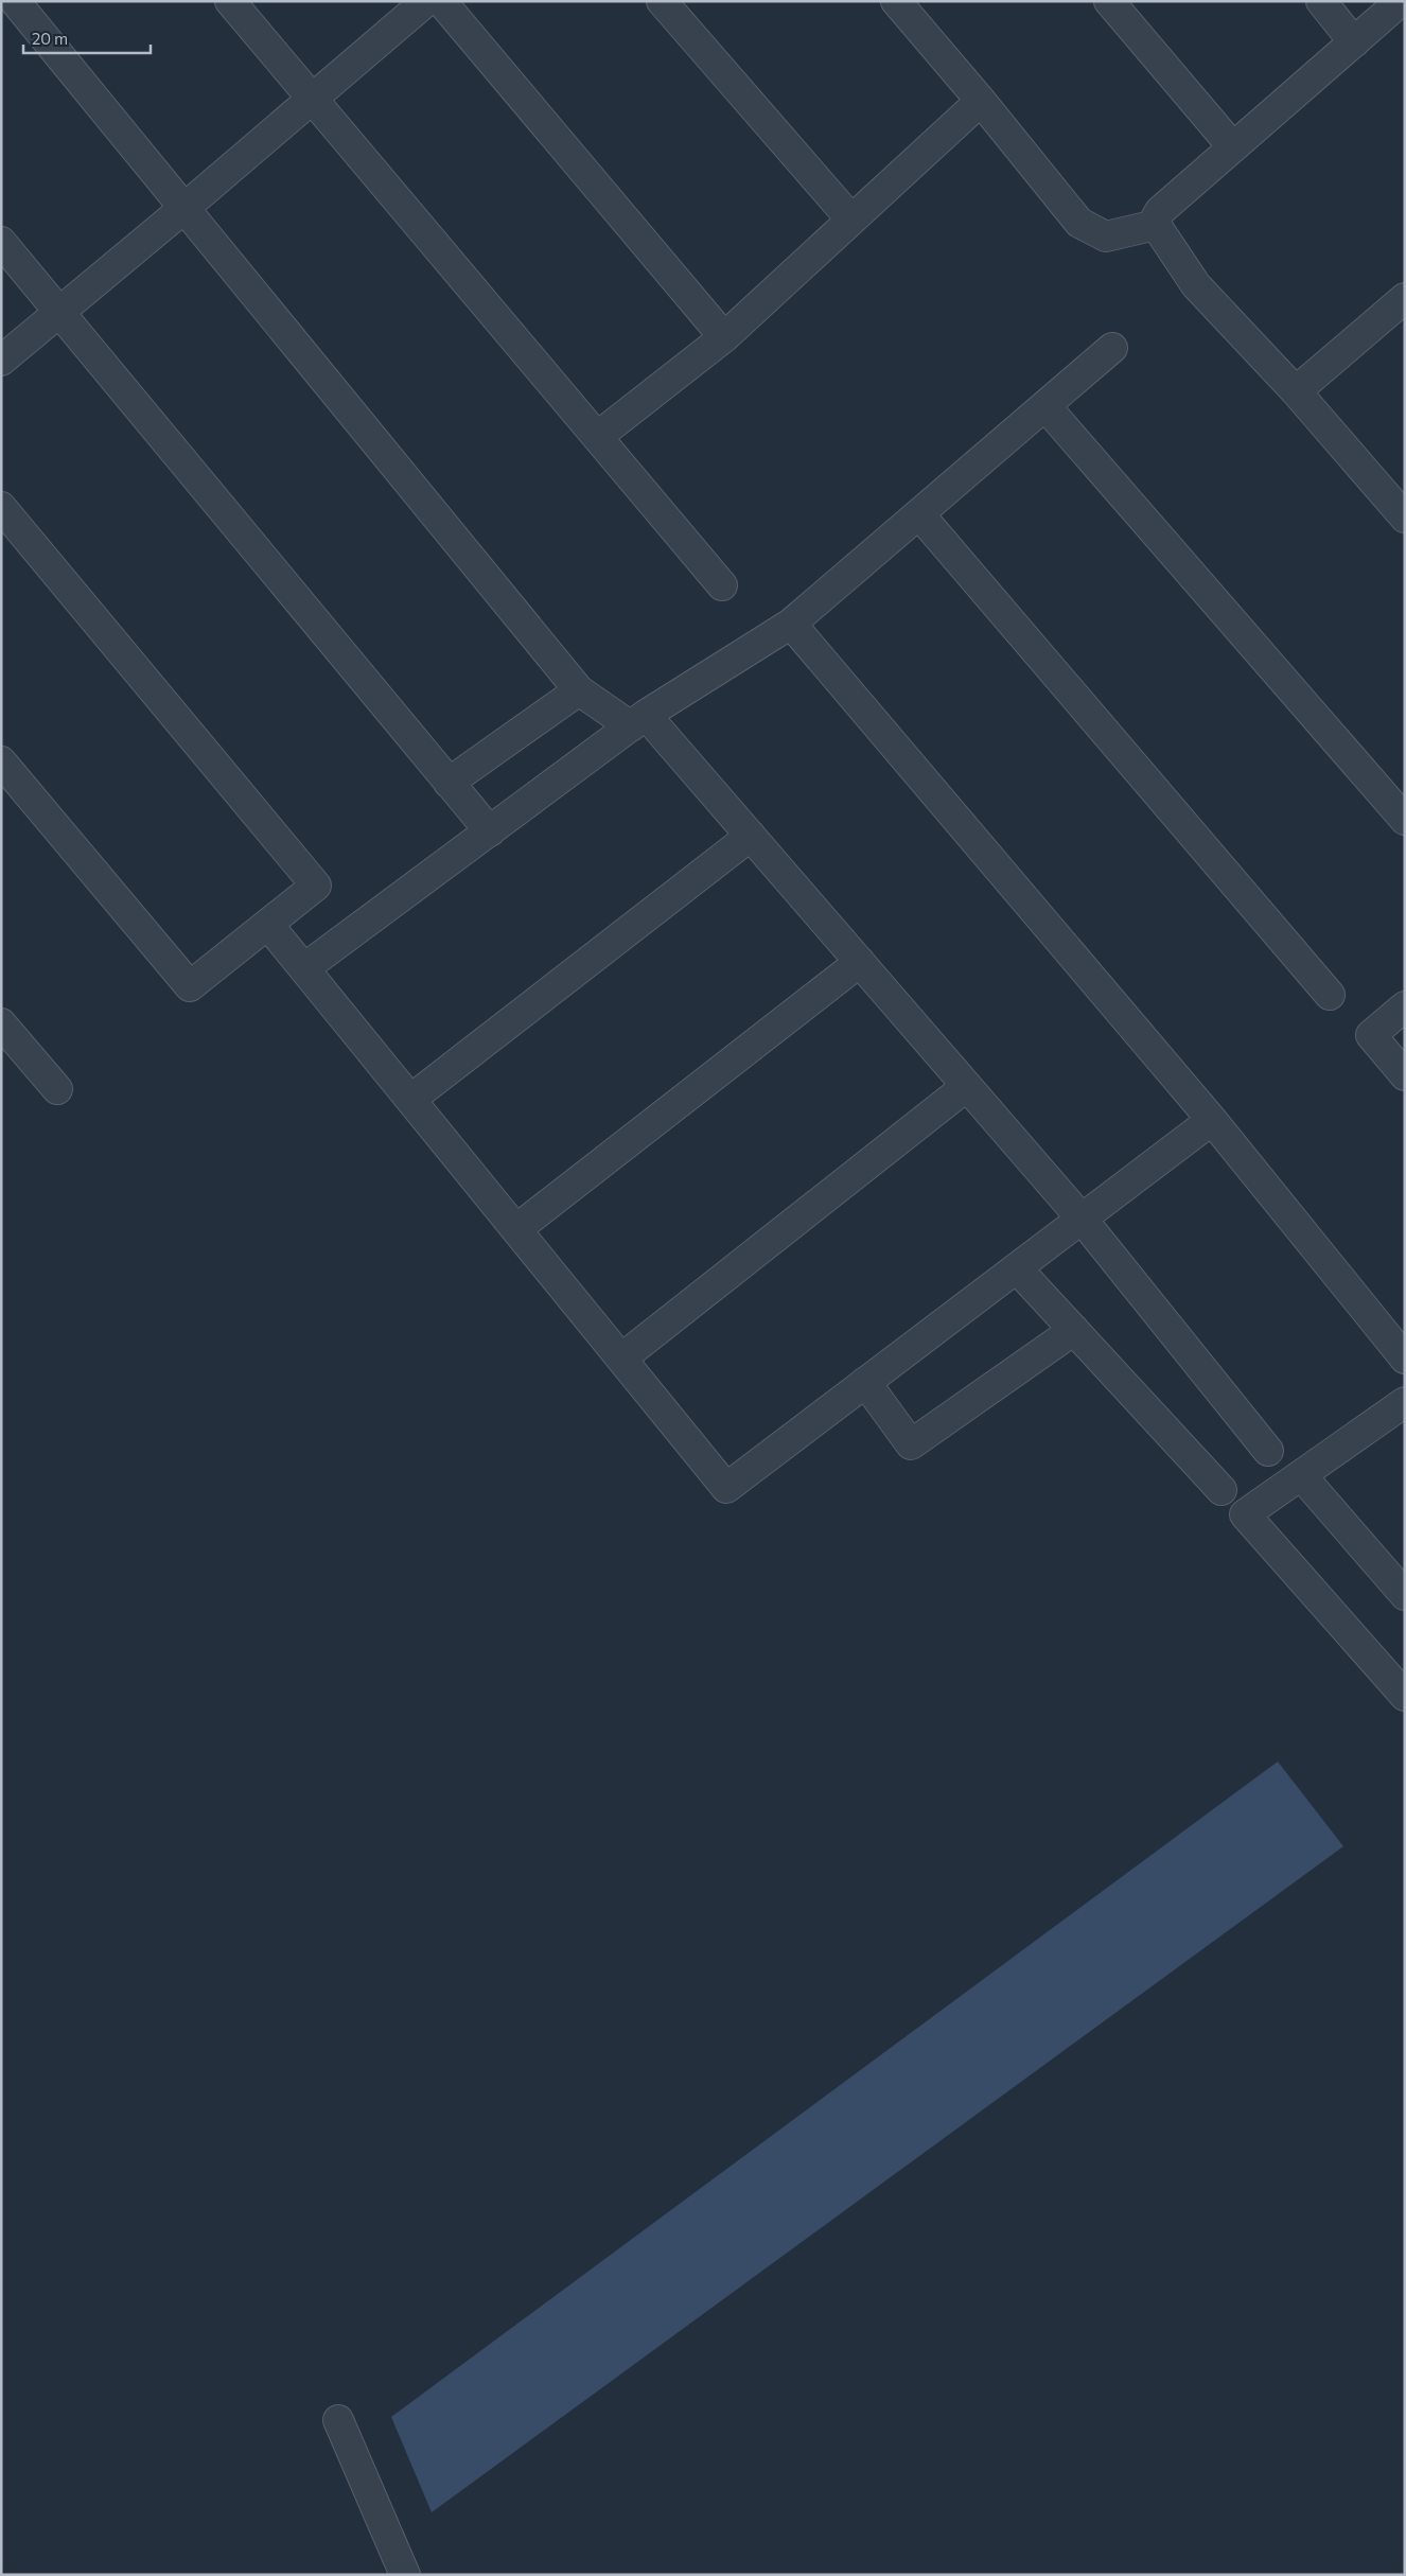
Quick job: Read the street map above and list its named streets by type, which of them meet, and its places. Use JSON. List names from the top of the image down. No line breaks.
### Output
{"scale_bar":"20 m"}
